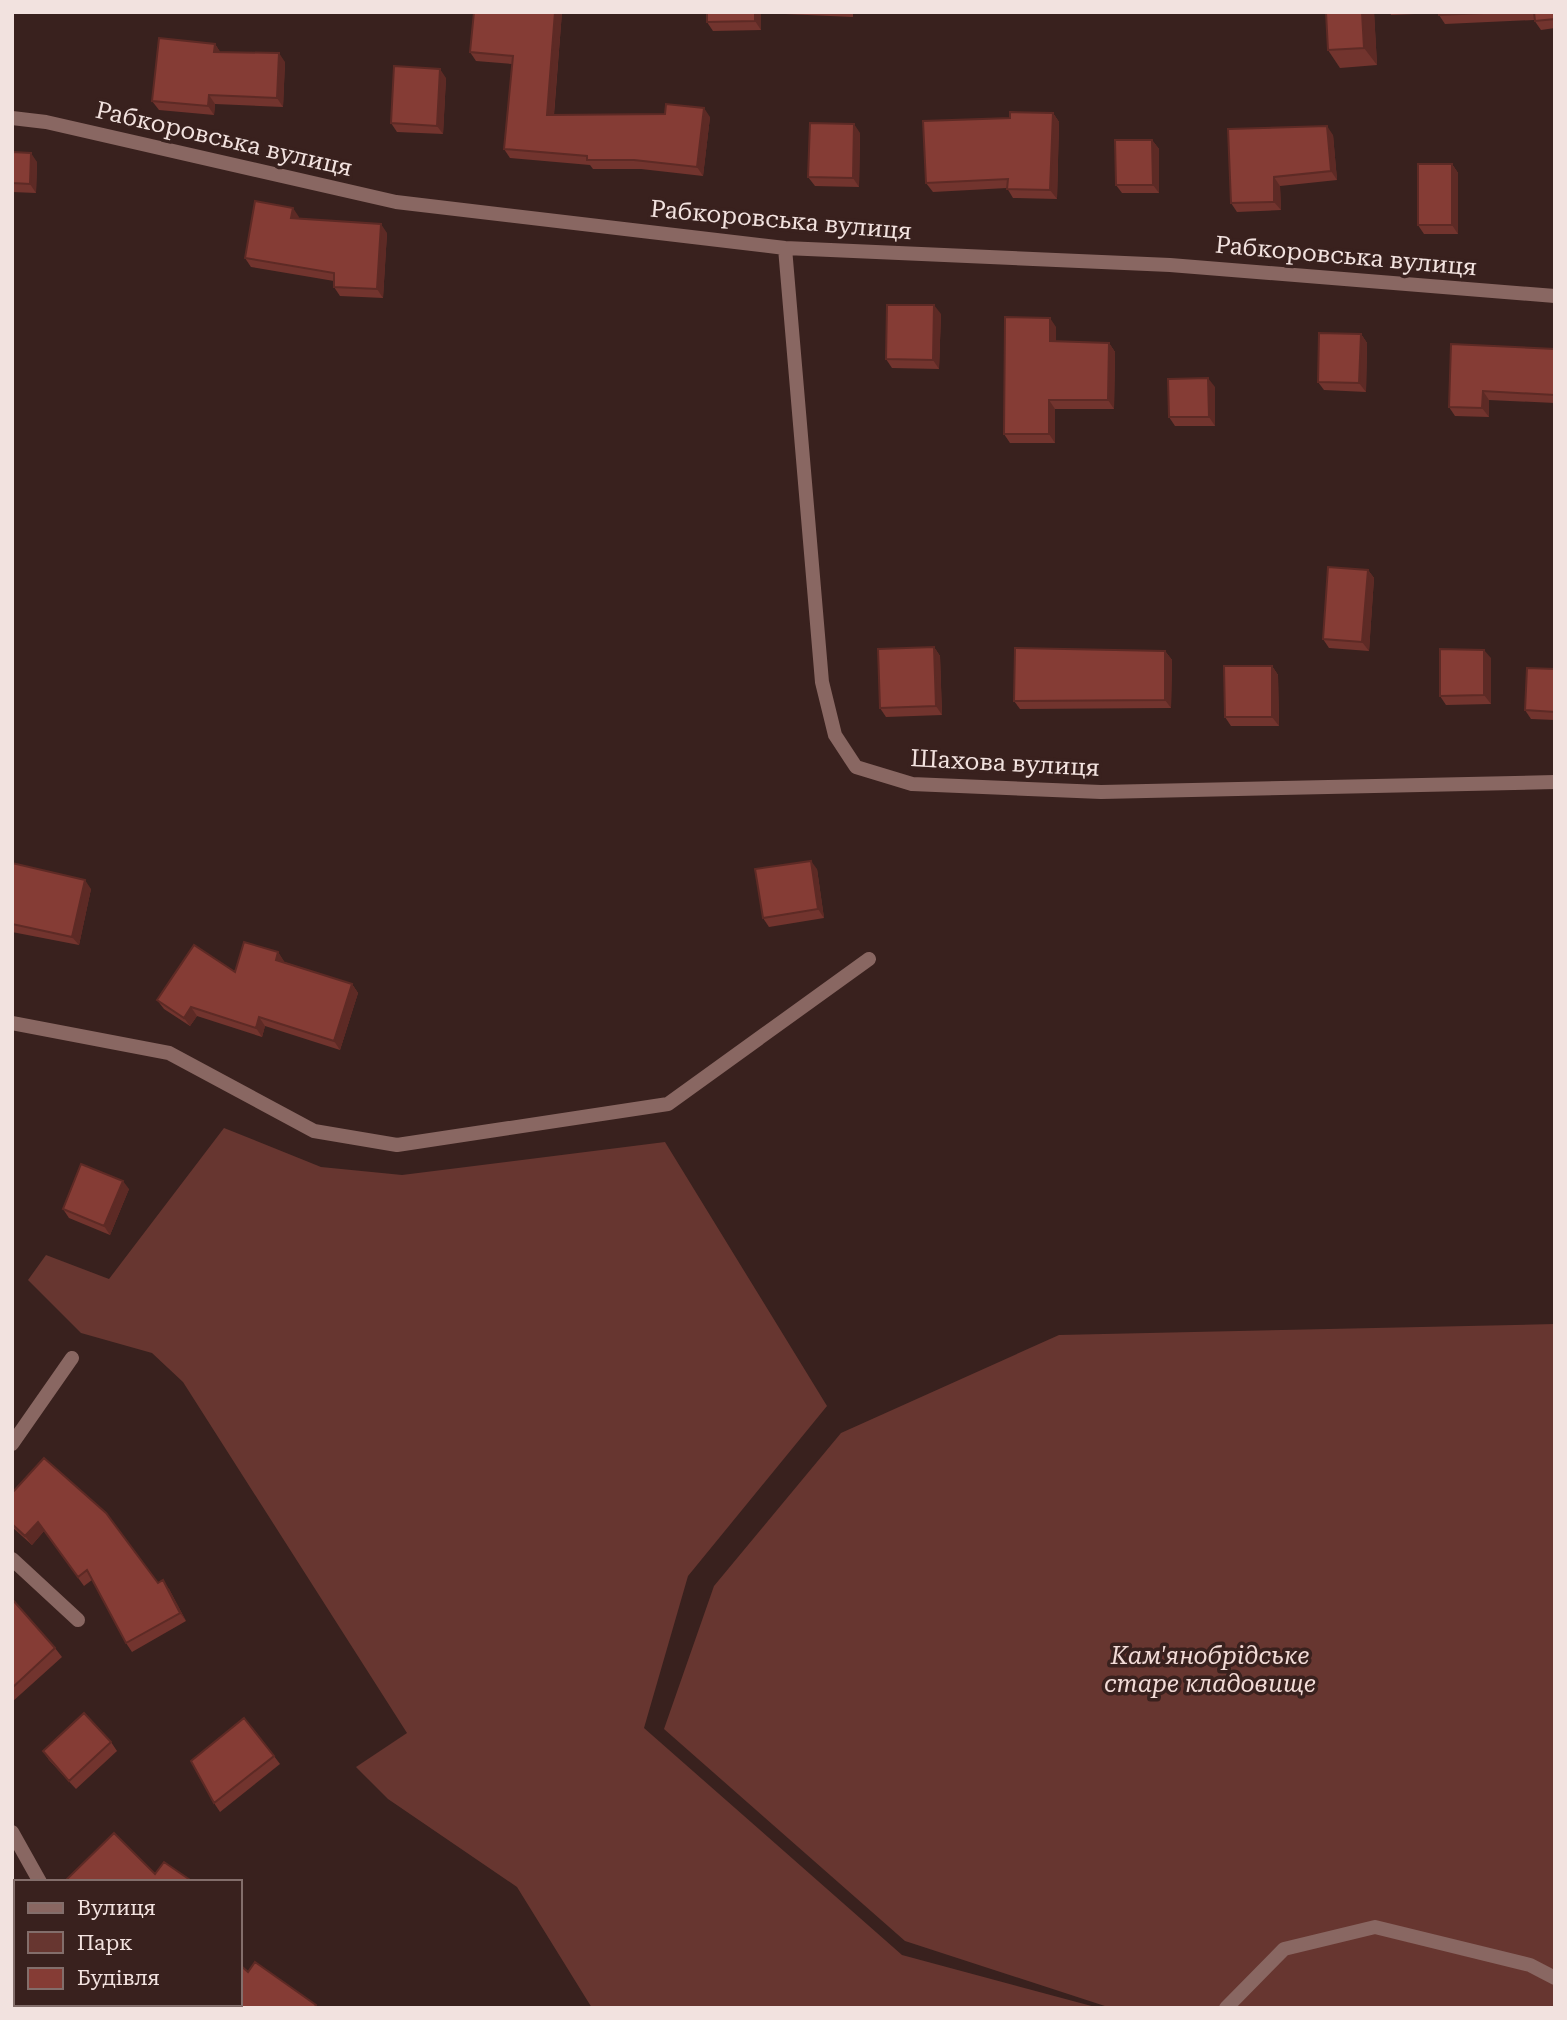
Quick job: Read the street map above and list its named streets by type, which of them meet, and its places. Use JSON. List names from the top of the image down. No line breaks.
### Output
{"streets":{"street":["Рабкоровська вулиця","Шахова вулиця"]},"crossings":[["Рабкоровська вулиця","Шахова вулиця"]],"parks":["Кам'янобрідське старе кладовище"],"legend":["Вулиця","Парк","Будівля"]}
